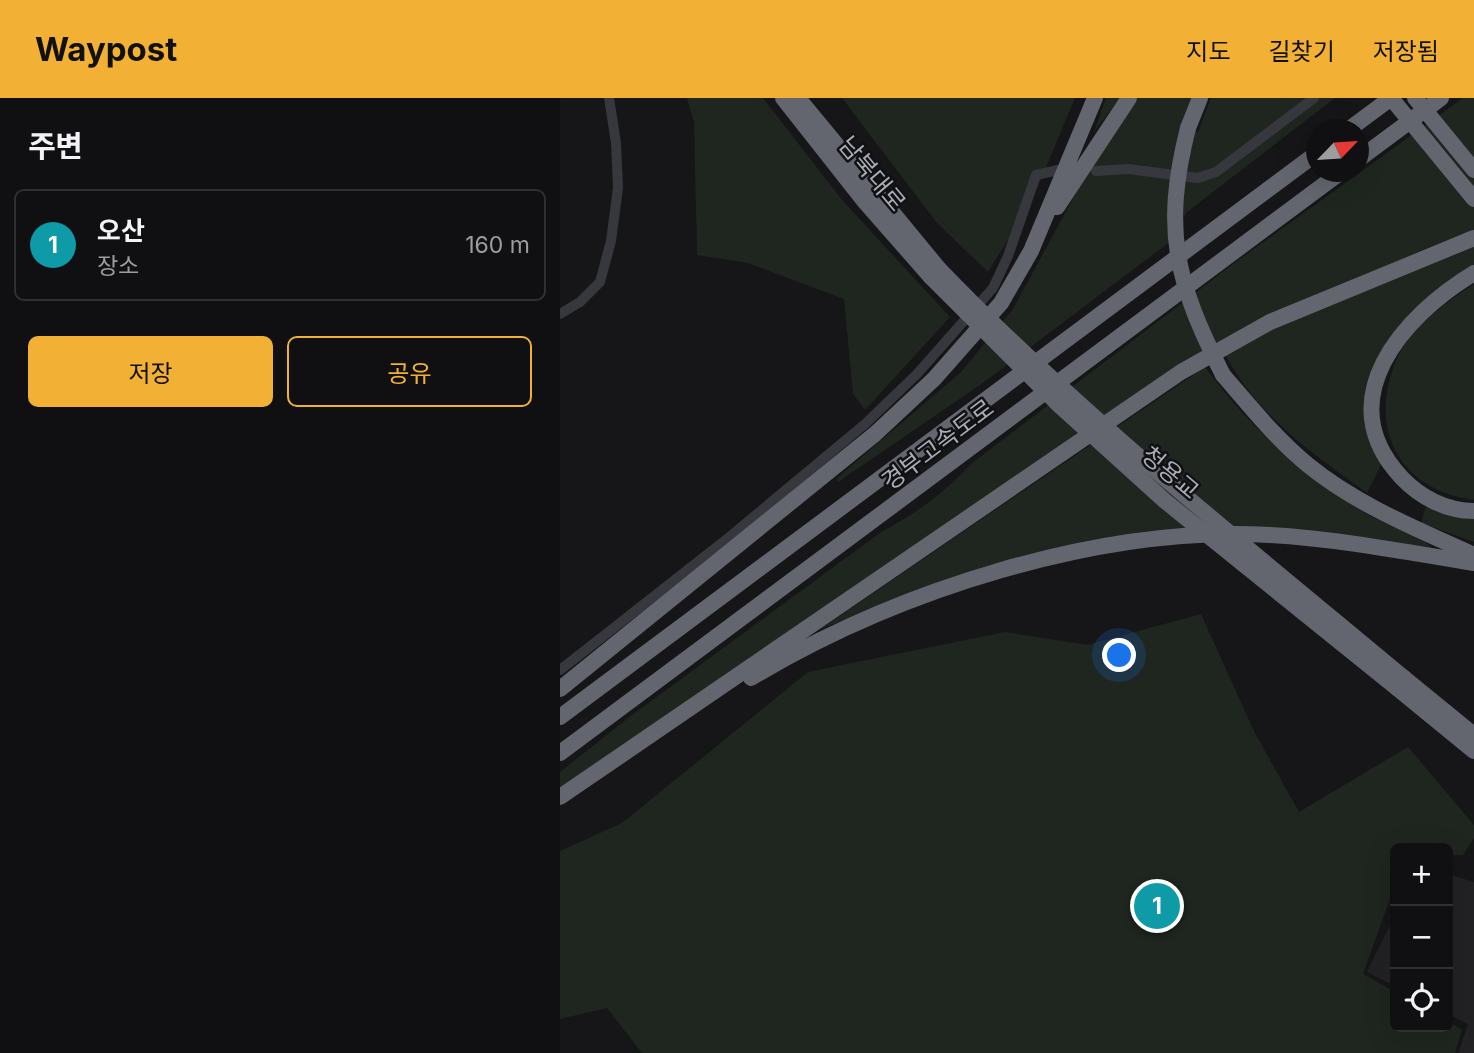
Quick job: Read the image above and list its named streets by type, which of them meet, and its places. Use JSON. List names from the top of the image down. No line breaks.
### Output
{"streets":{"highway":["남북대로","경부고속도로","청용교"]},"crossings":[["남북대로","청용교"]],"north":"top right","page":{"header":"Waypost","nav":["지도","길찾기","저장됨"],"heading":"주변","list":[{"mark":"1","name":"오산","note":"장소","value":"160 m"}],"buttons":["저장","공유"],"map_buttons":["+","−"],"pins":"1"}}
